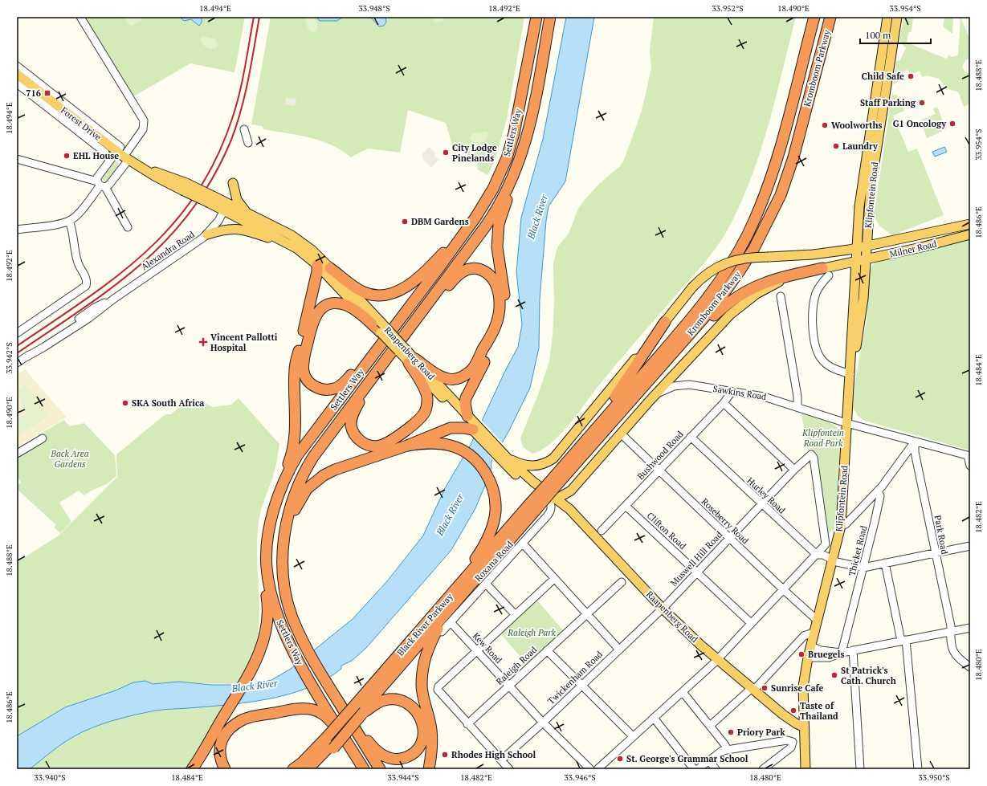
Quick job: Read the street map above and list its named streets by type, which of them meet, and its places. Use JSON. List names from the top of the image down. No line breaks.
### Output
{"streets":{"highway":["Kromboom Parkway","Settlers Way","Black River Parkway"],"main road":["Forest Drive","Klipfontein Road","Milner Road","Raapenberg Road","Sawkins Road"],"street":["Alexandra Road","Bushwood Road","Hurley Road","Roseberry Road","Clifton Road","Park Road","Thicket Road","Muswell Hill Road","Roxana Road","Kew Road","Raleigh Road","Twickenham Road"]},"crossings":[["Kromboom Parkway","Black River Parkway"],["Forest Drive","Alexandra Road"],["Forest Drive","Raapenberg Road"],["Klipfontein Road","Milner Road"],["Klipfontein Road","Raapenberg Road"],["Klipfontein Road","Sawkins Road"],["Klipfontein Road","Hurley Road"],["Klipfontein Road","Roseberry Road"],["Milner Road","Raapenberg Road"],["Milner Road","Sawkins Road"],["Alexandra Road","Raapenberg Road"],["Raapenberg Road","Sawkins Road"],["Raapenberg Road","Muswell Hill Road"],["Raapenberg Road","Roxana Road"],["Raapenberg Road","Twickenham Road"],["Sawkins Road","Bushwood Road"],["Sawkins Road","Roseberry Road"],["Sawkins Road","Park Road"],["Sawkins Road","Roxana Road"],["Bushwood Road","Hurley Road"],["Bushwood Road","Roseberry Road"],["Bushwood Road","Clifton Road"],["Hurley Road","Thicket Road"],["Hurley Road","Muswell Hill Road"],["Roseberry Road","Muswell Hill Road"],["Clifton Road","Muswell Hill Road"],["Muswell Hill Road","Twickenham Road"],["Roxana Road","Black River Parkway"],["Roxana Road","Kew Road"],["Black River Parkway","Kew Road"],["Kew Road","Raleigh Road"],["Kew Road","Twickenham Road"]],"water":["Black River"],"parks":["Klipfontein Road Park","Back Area Gardens","Raleigh Park"],"places":{"other":["Child Safe","Staff Parking","G1 Oncology","Woolworths","Laundry","City Lodge Pinelands","EHL House","DBM Gardens","SKA South Africa","Bruegels","St Patrick's Cath. Church","Sunrise Cafe","Taste of Thailand","Priory Park","Rhodes High School","St. George's Grammar School"],"transit":["716"],"health":["Vincent Pallotti Hospital"]},"scale_bar":"100 m","coordinates":["18.494°E","33.948°S","18.492°E","33.952°S","18.490°E","33.954°S","18.488°E","18.486°E","33.942°S","18.484°E","18.482°E","18.480°E","33.940°S","33.944°S","33.946°S","33.950°S"]}
